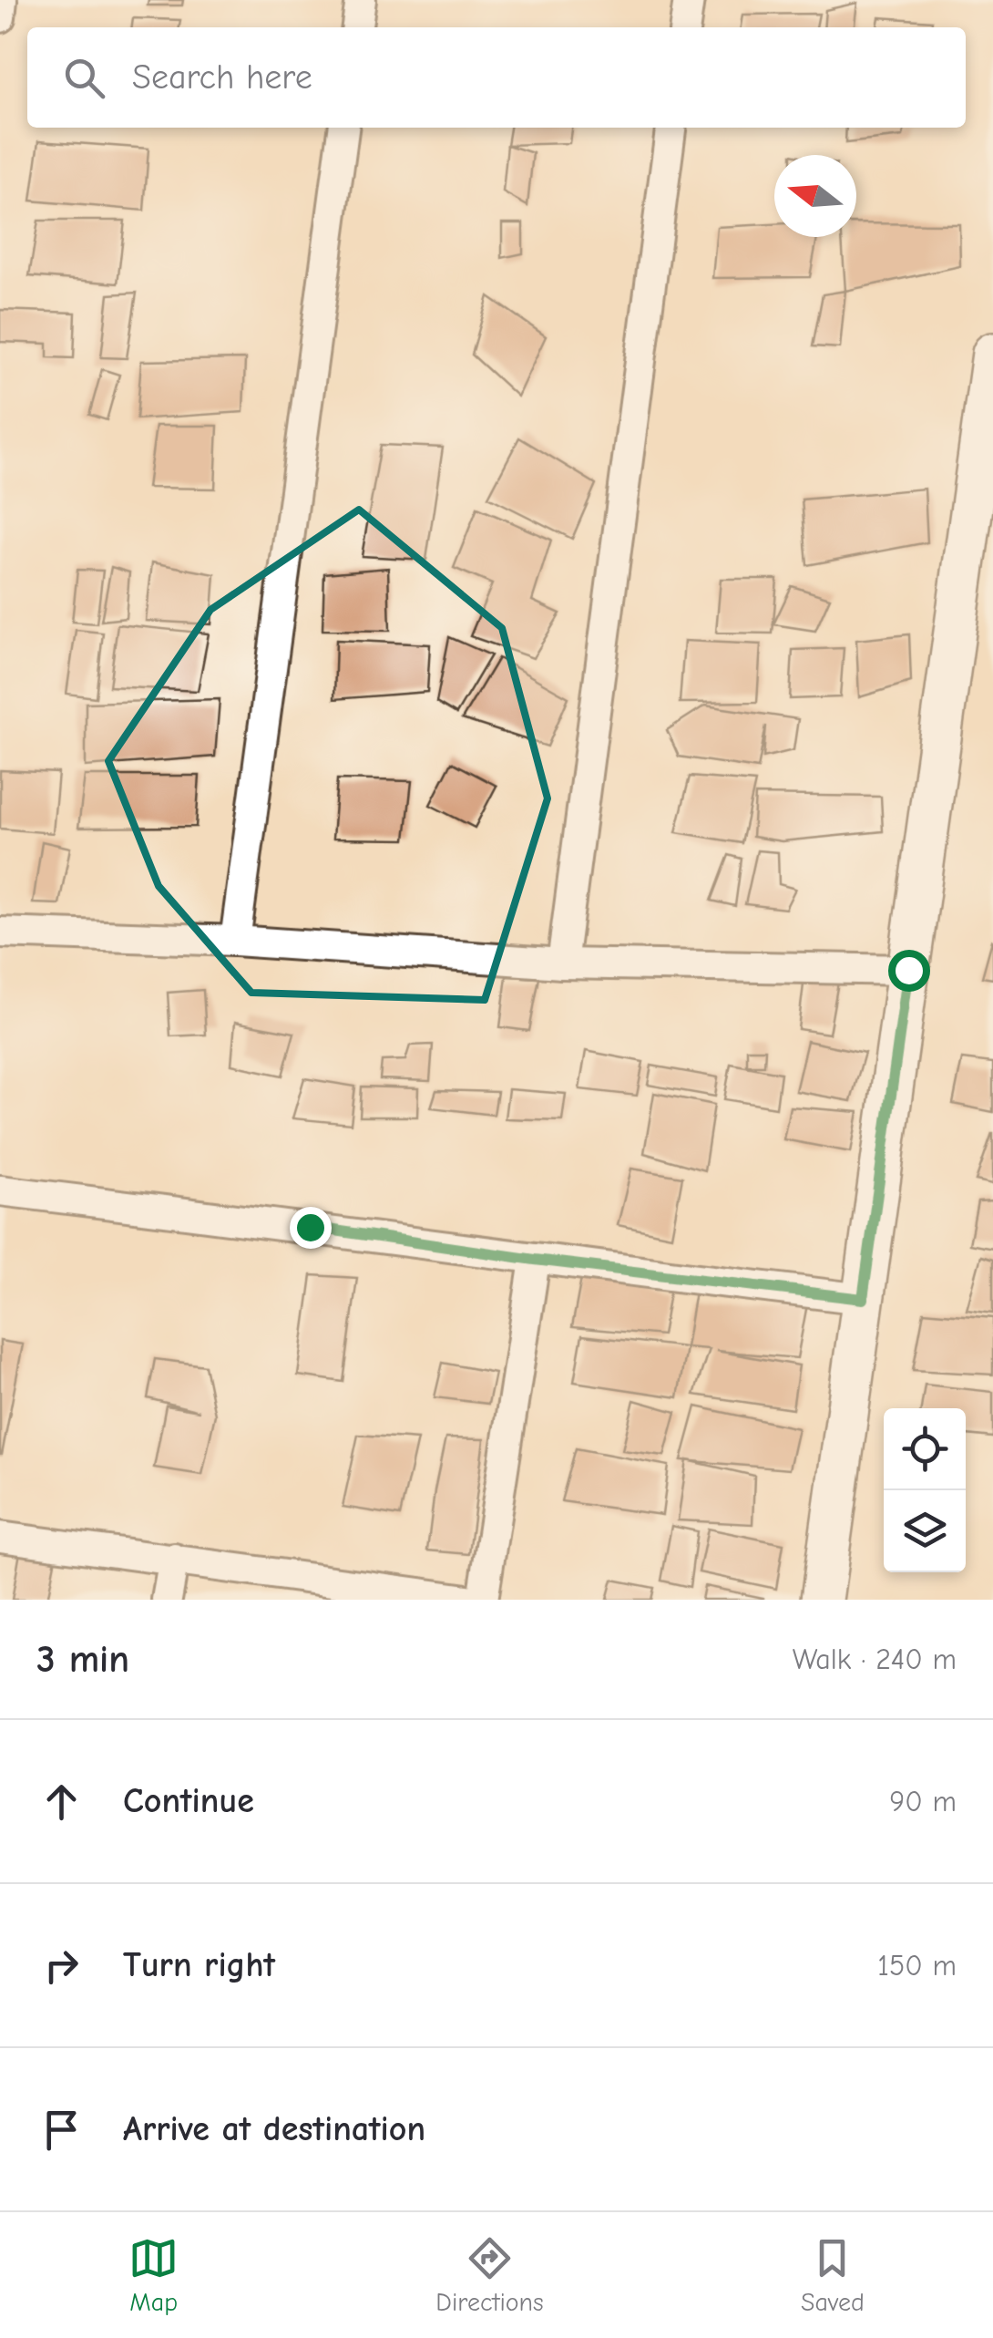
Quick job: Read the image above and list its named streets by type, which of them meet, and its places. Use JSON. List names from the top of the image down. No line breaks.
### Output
{"north":"left","page":{"search":"Search here","heading":["3 min","Walk · 240 m"],"list":[["Continue","90 m"],["Turn right","150 m"],"Arrive at destination"],"nav":["Map","Directions","Saved"]}}
